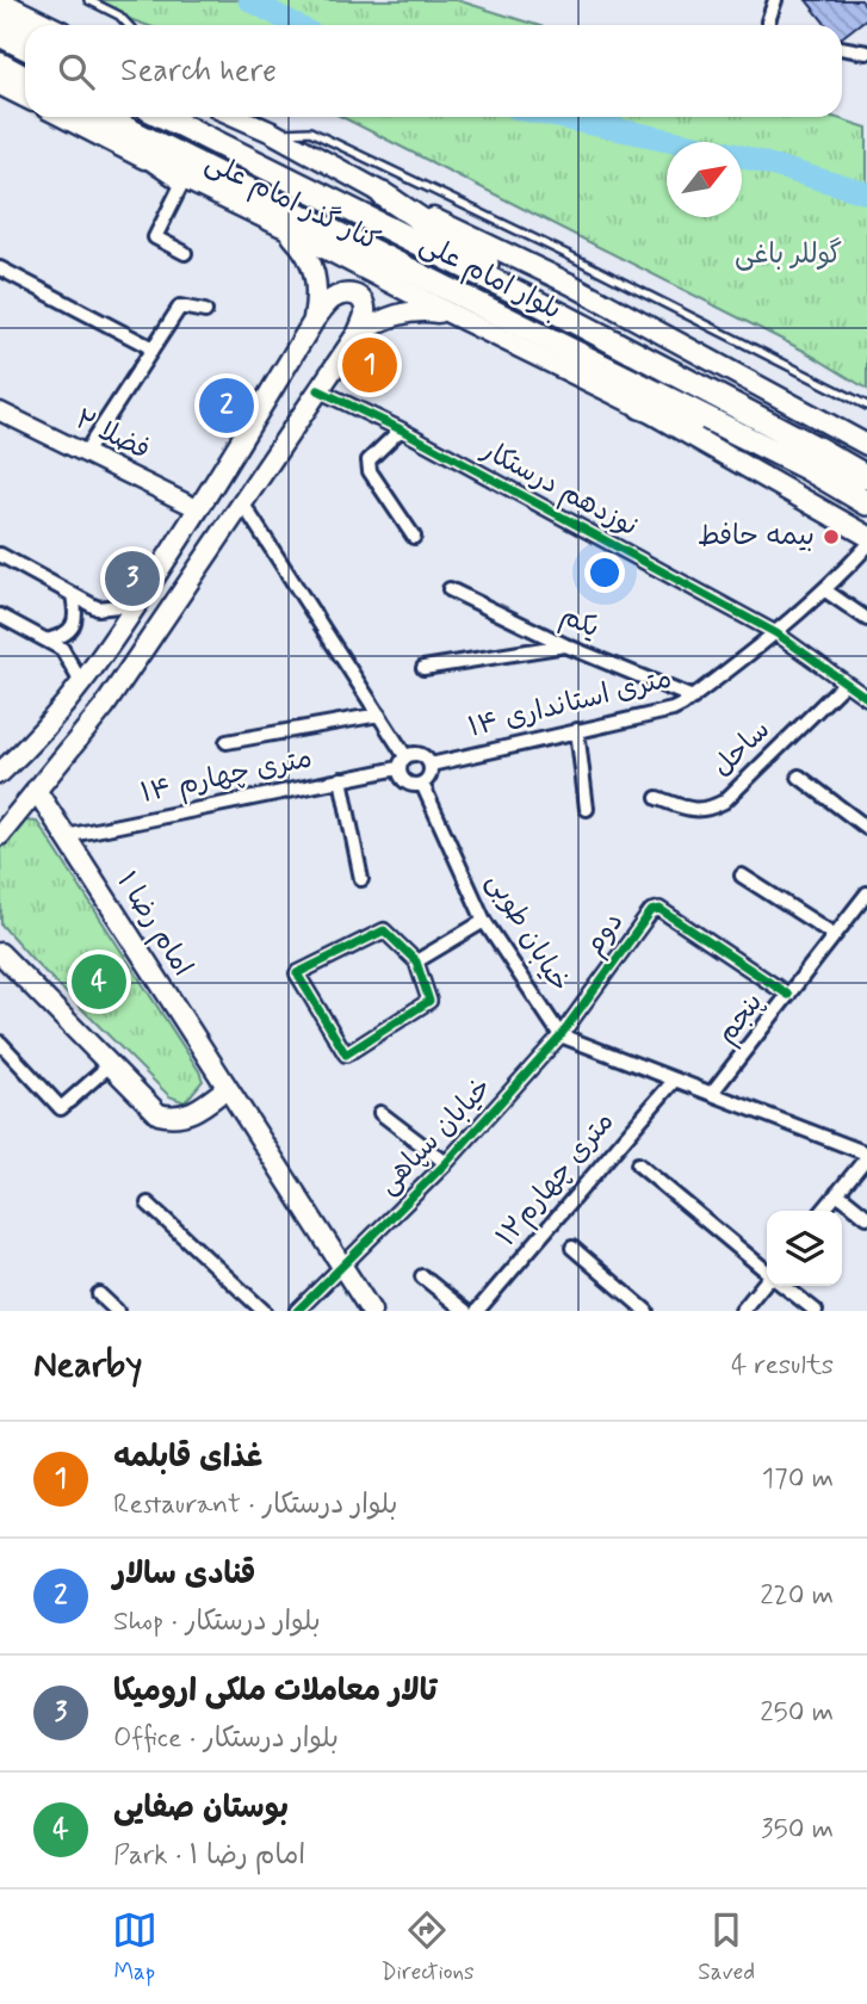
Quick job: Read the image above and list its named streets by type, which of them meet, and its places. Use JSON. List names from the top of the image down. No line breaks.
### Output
{"streets":{"highway":["بلوار امام علی"],"main road":["کنار گذر امام علی","امام رضا ۱"],"street":["فضلا ۲","نوزدهم درستکار","یکم","۱۴ متری استانداری","ساحل","۱۴ متری چهارم","خیابان طوبی","دوم","پنجم","خیابان سپاهی","۱۲متری چهارم"]},"crossings":[["نوزدهم درستکار","۱۴ متری استانداری"],["نوزدهم درستکار","ساحل"],["یکم","۱۴ متری استانداری"],["۱۴ متری استانداری","۱۴ متری چهارم"],["۱۴ متری استانداری","خیابان طوبی"],["۱۴ متری چهارم","امام رضا ۱"],["۱۴ متری چهارم","خیابان طوبی"],["امام رضا ۱","خیابان سپاهی"],["خیابان طوبی","دوم"],["خیابان طوبی","پنجم"],["خیابان طوبی","خیابان سپاهی"],["خیابان طوبی","۱۲متری چهارم"],["دوم","پنجم"],["دوم","خیابان سپاهی"]],"parks":["گوللر باغی"],"places":["بیمه حافط"],"north":"top right","page":{"search":"Search here","pins":["1","2","3","4"],"heading":["Nearby","4 results"],"list":[{"mark":"1","name":"غذای قابلمه","note":"Restaurant · بلوار درستکار","value":"170 m"},{"mark":"2","name":"قنادی سالار","note":"Shop · بلوار درستکار","value":"220 m"},{"mark":"3","name":"تالار معاملات ملکی ارومیکا","note":"Office · بلوار درستکار","value":"250 m"},{"mark":"4","name":"بوستان صفایی","note":"Park · امام رضا ۱","value":"350 m"}],"nav":["Map","Directions","Saved"]}}
